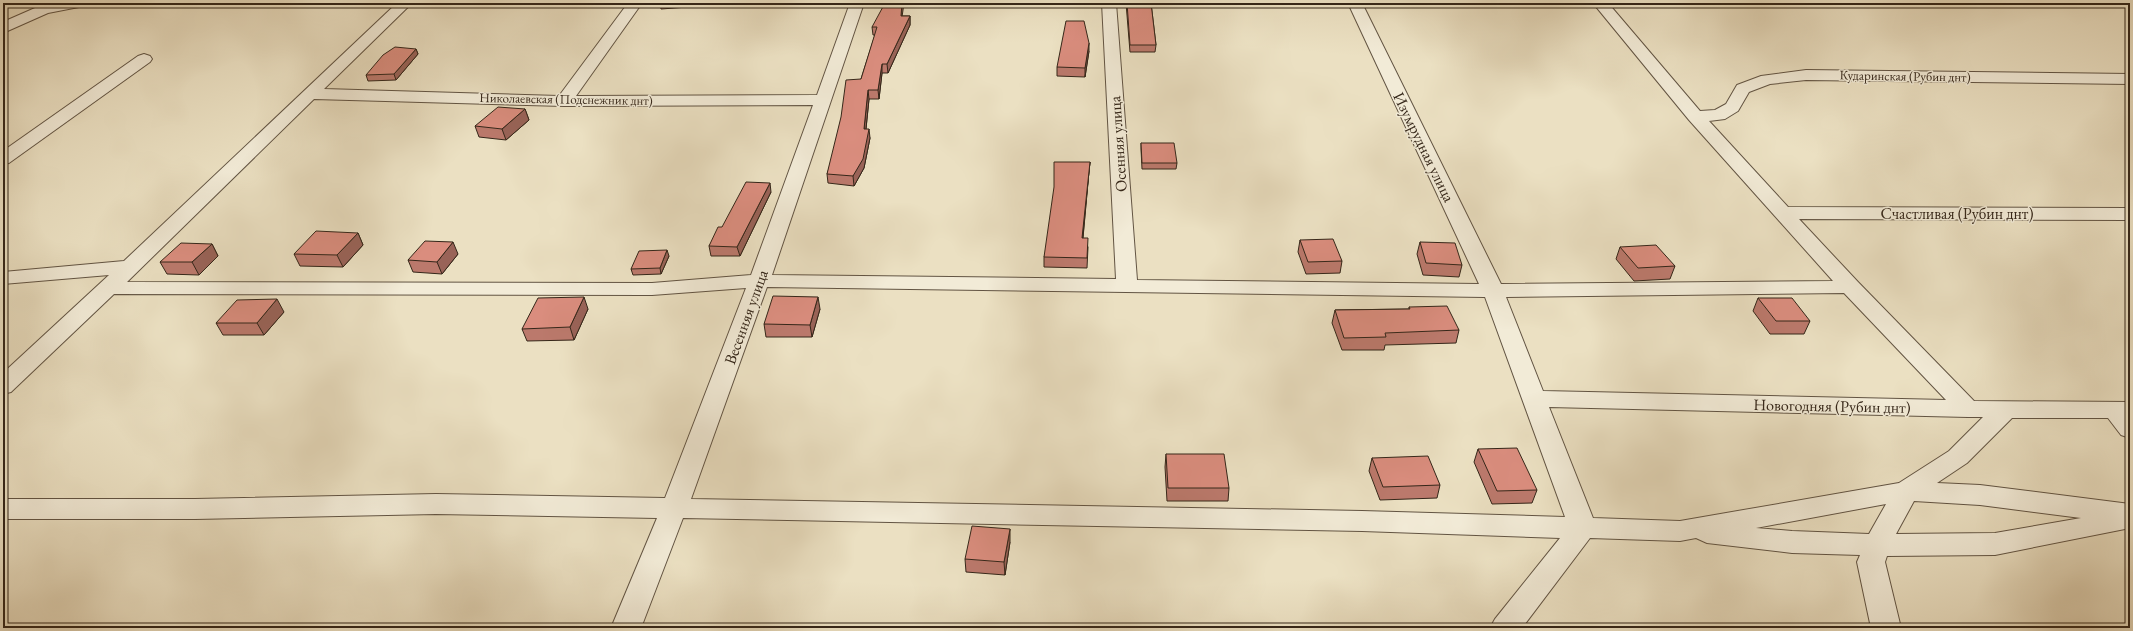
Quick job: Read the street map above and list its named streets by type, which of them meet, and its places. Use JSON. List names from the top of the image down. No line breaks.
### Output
{"streets":{"street":["Кударинская (Рубин днт)","Николаевская (Подснежник днт)","Осенняя улица","Изумрудная улица","Счастливая (Рубин днт)","Весенняя улица","Новогодняя (Рубин днт)"]},"crossings":[["Николаевская (Подснежник днт)","Весенняя улица"],["Изумрудная улица","Новогодняя (Рубин днт)"]]}
